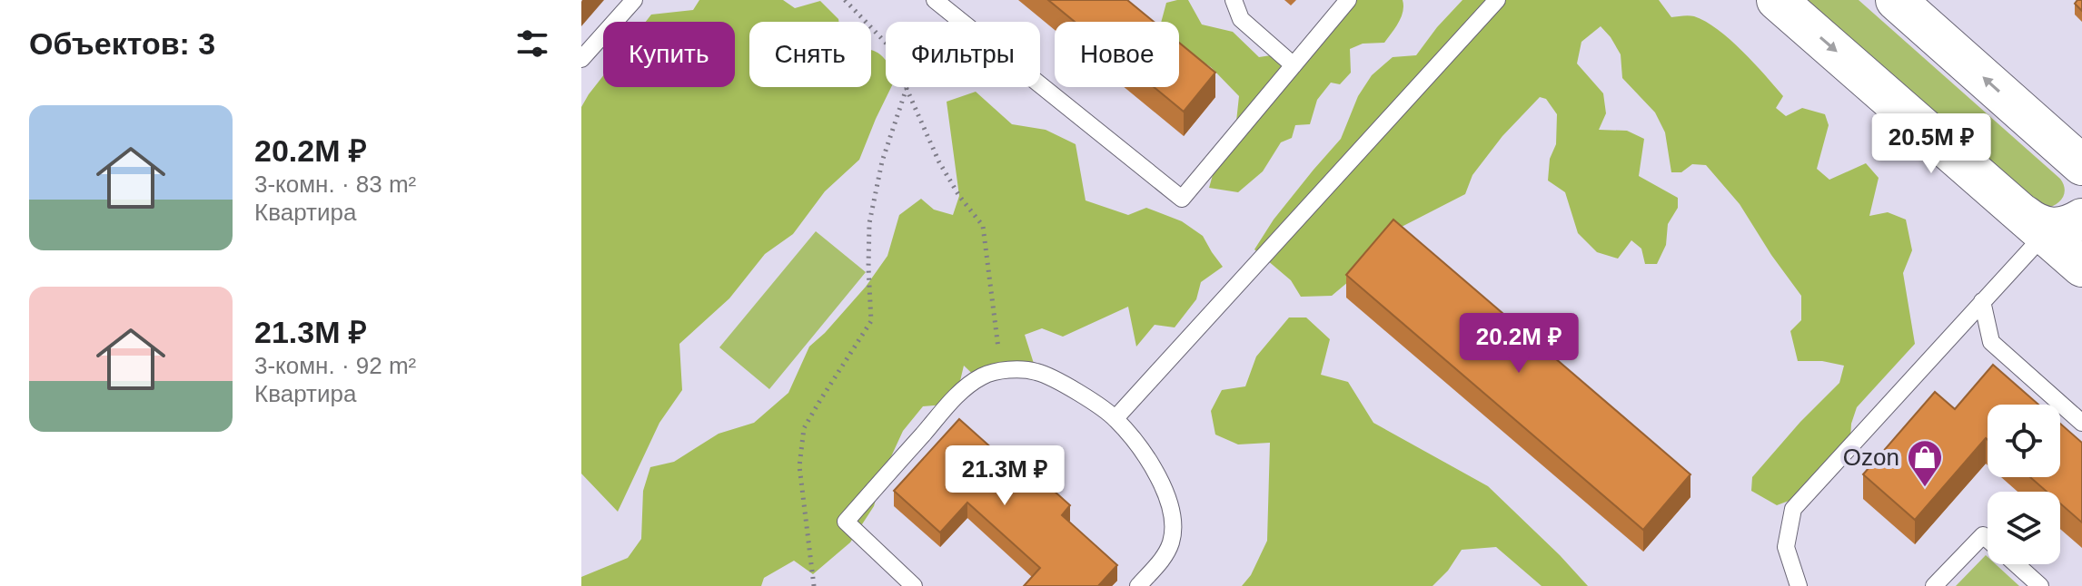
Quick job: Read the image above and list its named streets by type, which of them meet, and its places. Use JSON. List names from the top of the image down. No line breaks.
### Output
{"places":{"shop":["Ozon"]},"page":{"heading":"Объектов: 3","chip":["Купить","Снять","Фильтры","Новое"],"list":[{"name":"20.2M ₽","note":"3-комн. · 83 m² · Квартира"},{"name":"21.3M ₽","note":"3-комн. · 92 m² · Квартира"}],"price":["20.5M ₽","20.2M ₽","21.3M ₽"]}}
